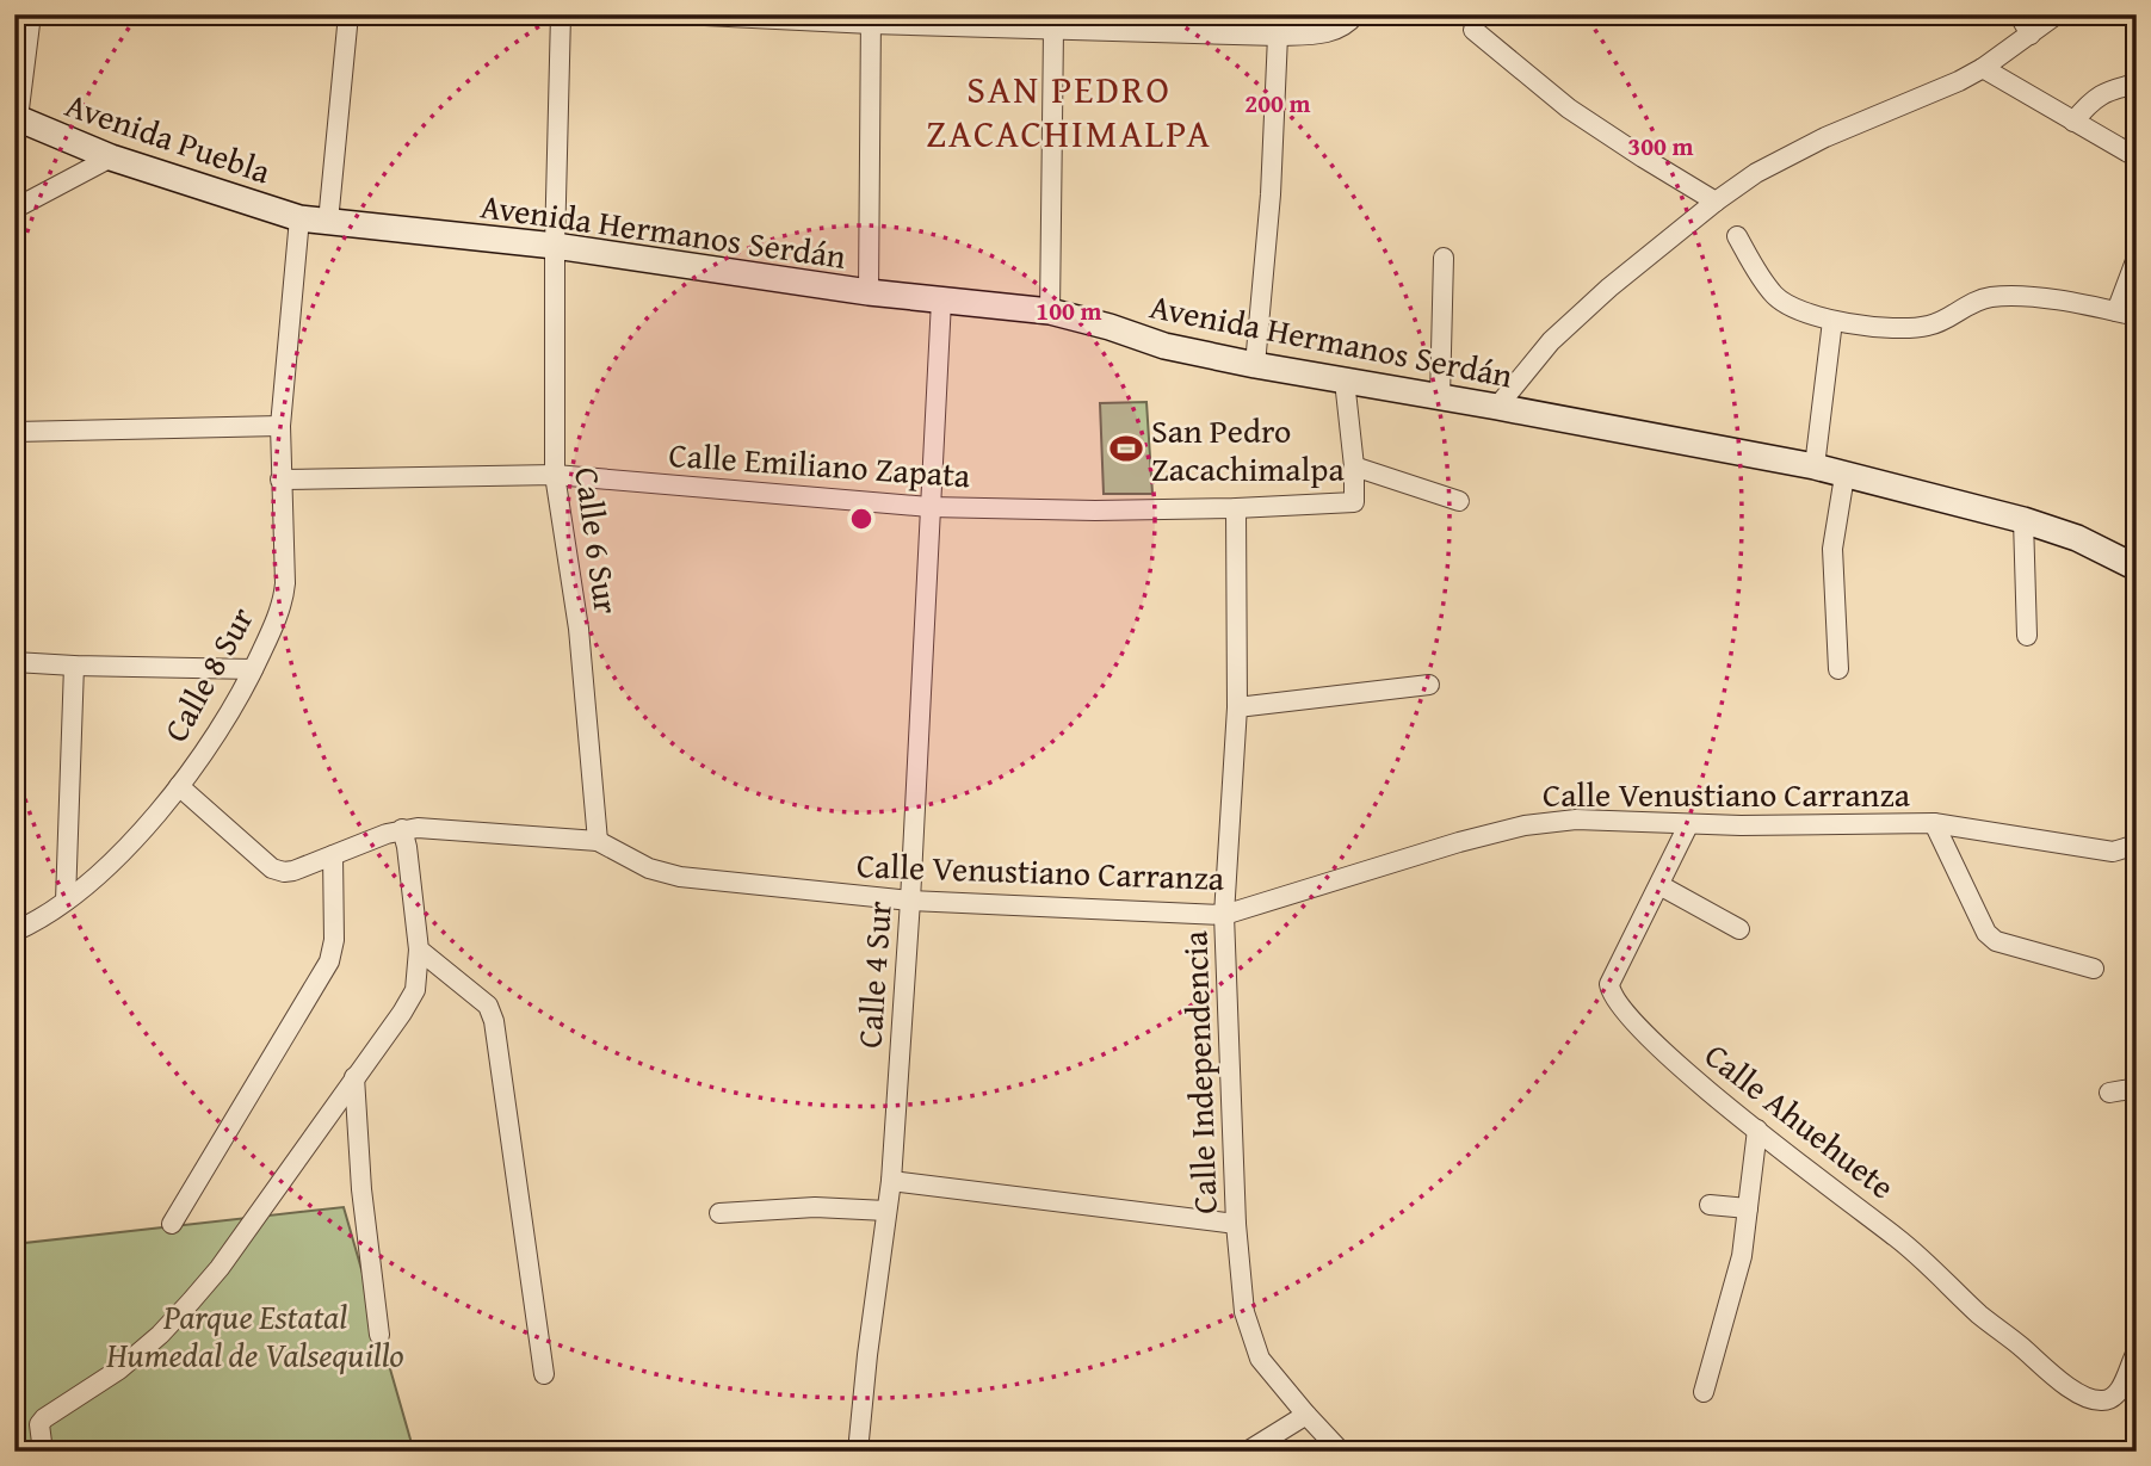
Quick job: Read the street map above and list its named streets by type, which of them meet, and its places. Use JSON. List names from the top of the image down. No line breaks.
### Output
{"streets":{"street":["Avenida Puebla","Avenida Hermanos Serdán","Calle Emiliano Zapata","Calle 6 Sur","Calle 8 Sur","Calle Venustiano Carranza","Calle 4 Sur","Calle Independencia","Calle Ahuehuete"]},"crossings":[["Avenida Puebla","Avenida Hermanos Serdán"],["Avenida Puebla","Calle 8 Sur"],["Avenida Hermanos Serdán","Calle 6 Sur"],["Avenida Hermanos Serdán","Calle 8 Sur"],["Avenida Hermanos Serdán","Calle 4 Sur"],["Calle Emiliano Zapata","Calle 6 Sur"],["Calle Emiliano Zapata","Calle 8 Sur"],["Calle Emiliano Zapata","Calle 4 Sur"],["Calle Emiliano Zapata","Calle Independencia"],["Calle 6 Sur","Calle Venustiano Carranza"],["Calle 8 Sur","Calle Venustiano Carranza"],["Calle Venustiano Carranza","Calle 4 Sur"],["Calle Venustiano Carranza","Calle Independencia"],["Calle Venustiano Carranza","Calle Ahuehuete"]],"districts":["SAN PEDRO ZACACHIMALPA"],"parks":["Parque Estatal Humedal de Valsequillo"],"places":{"sports":["San Pedro Zacachimalpa"]},"rings":["200 m","300 m","100 m"]}
